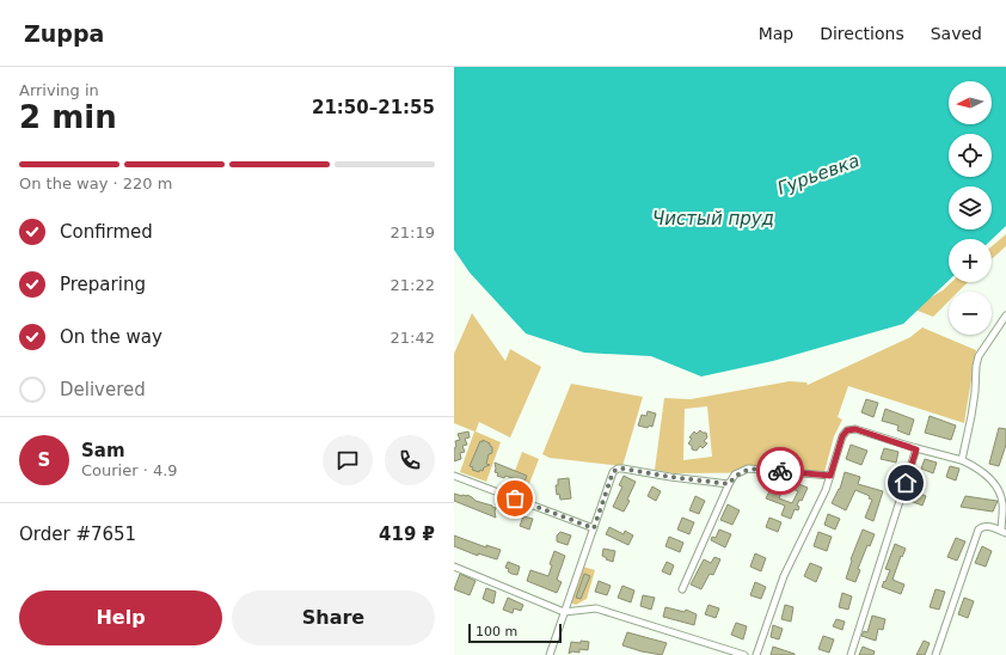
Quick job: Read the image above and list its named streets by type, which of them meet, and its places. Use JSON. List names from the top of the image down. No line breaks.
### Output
{"water":["Гурьевка","Чистый пруд"],"scale_bar":"100 m","north":"left","page":{"header":"Zuppa","nav":["Map","Directions","Saved"],"heading":["2 min","Arriving in","21:50–21:55"],"panel":["Sam","Courier · 4.9","Order #7651","419 ₽"],"map_buttons":["+","−"],"bar":"On the way · 220 m","list":[["Confirmed","21:19"],["Preparing","21:22"],["On the way","21:42"],"Delivered"],"round":"S","buttons":["Help","Share"],"scale":"100 m"}}
